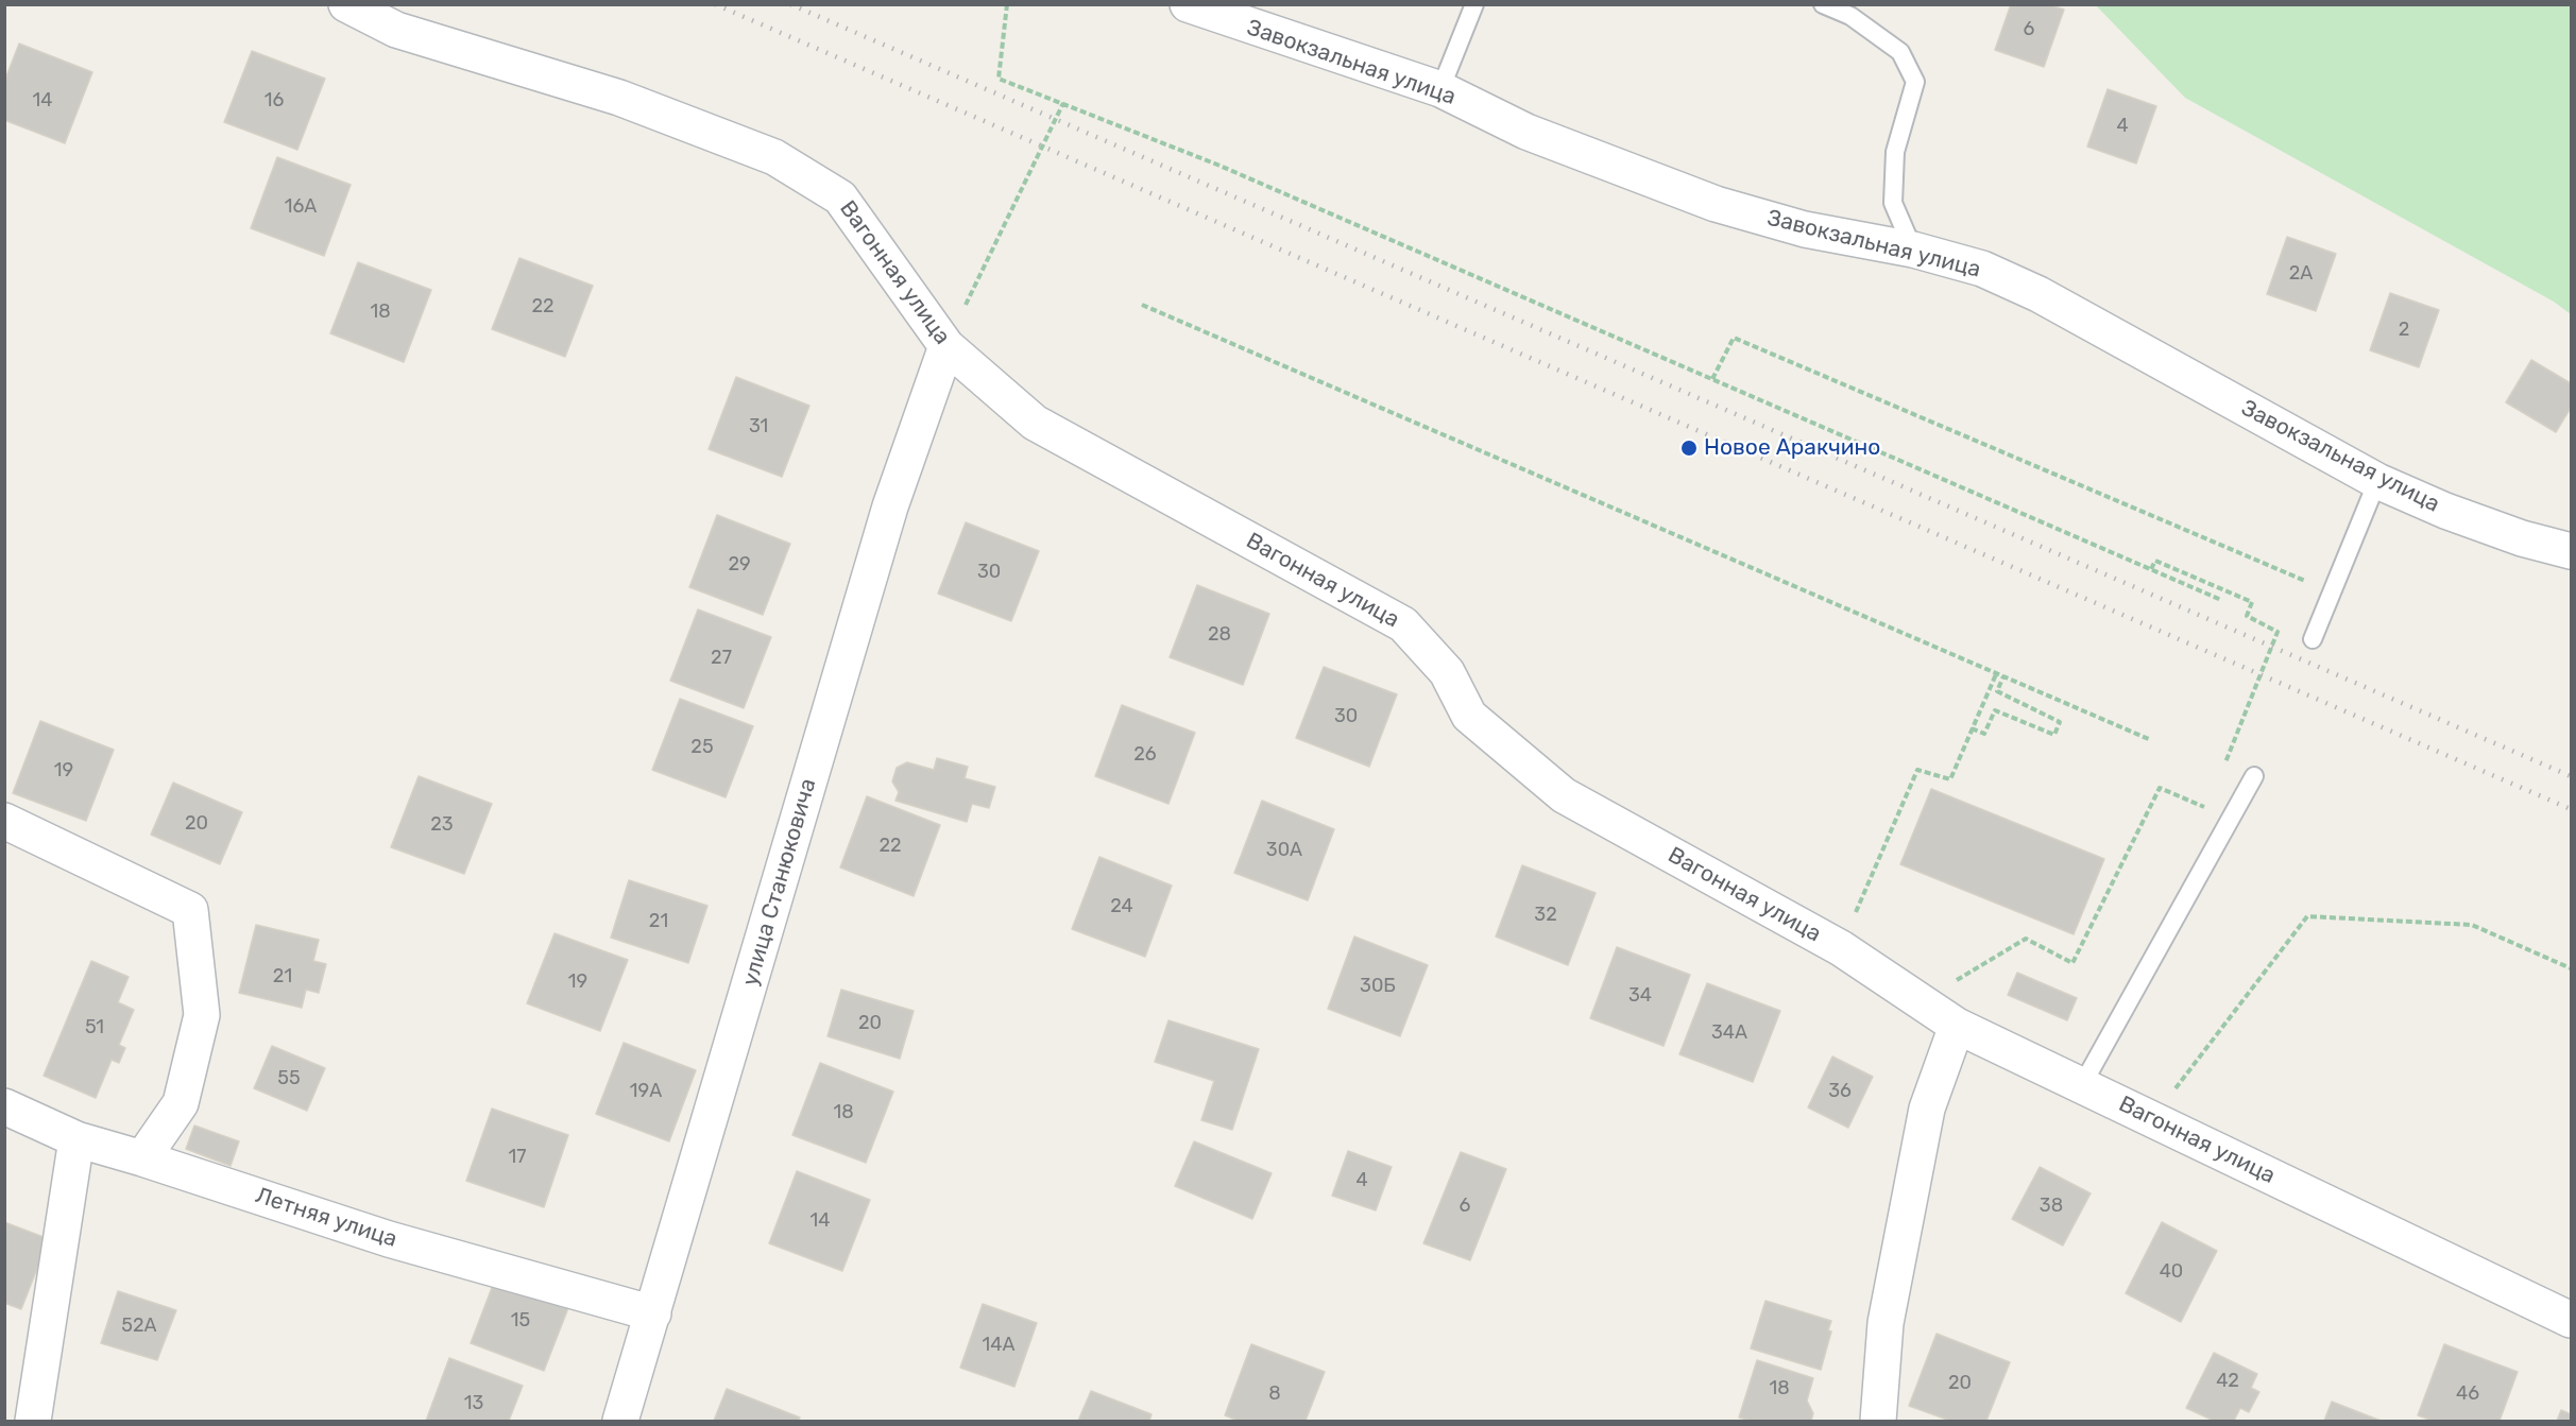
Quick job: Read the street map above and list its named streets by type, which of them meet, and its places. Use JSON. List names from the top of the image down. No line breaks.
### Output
{"streets":{"street":["Завокзальная улица","Вагонная улица","улица Станюковича","Летняя улица"]},"crossings":[["Вагонная улица","улица Станюковича"],["улица Станюковича","Летняя улица"]],"places":["Новое Аракчино"],"house_numbers":["6","14","16","4","16А","2А","22","18","2","31","29","30","28","27","30","25","26","19","20","23","22","30А","24","32","21","21","19","30Б","34","20","51","34А","55","19А","36","18","17","4","6","38","14","40","15","52А","14А","42","20","18","8","46","13"]}
